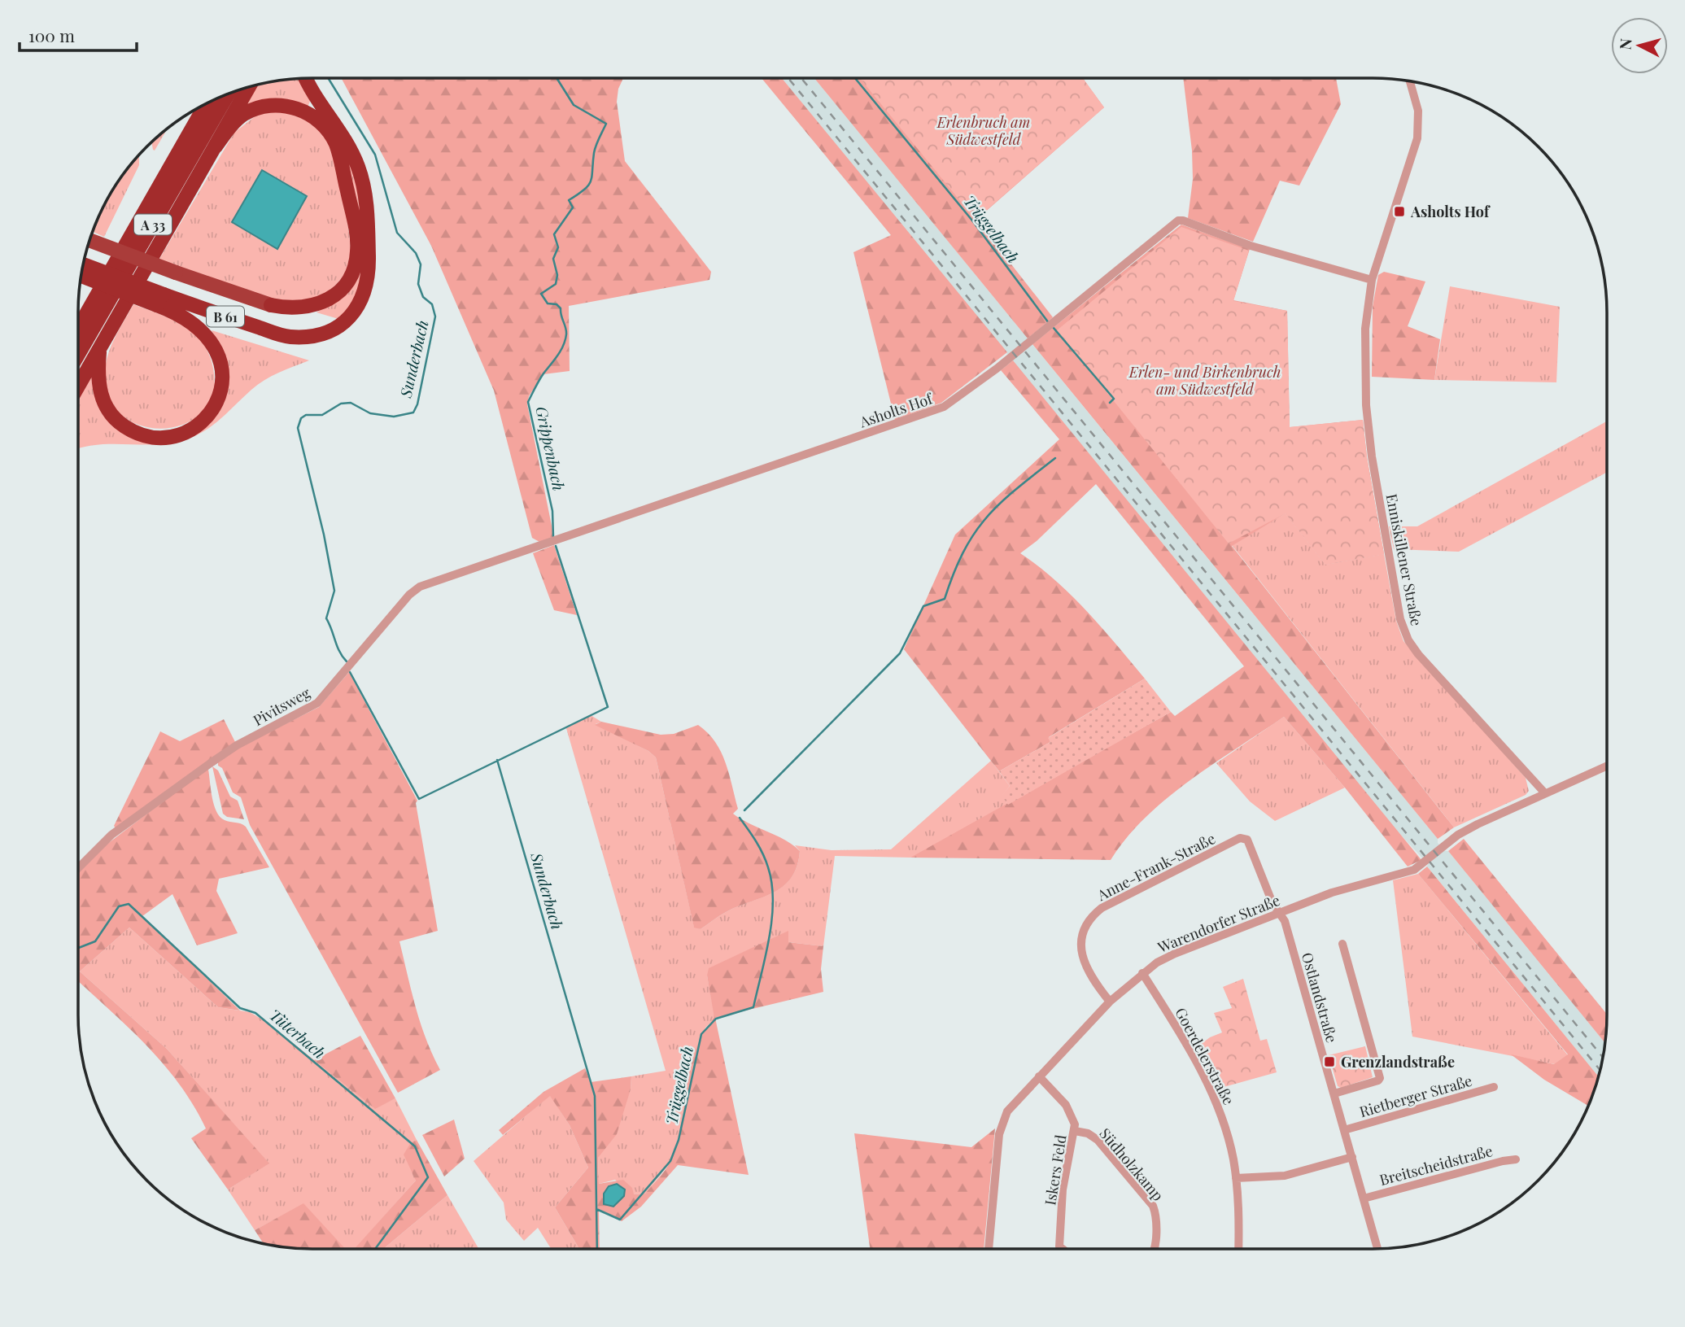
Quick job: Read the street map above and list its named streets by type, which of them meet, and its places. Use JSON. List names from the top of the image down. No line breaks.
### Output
{"streets":{"highway":["A 33","B 61"],"street":["Asholts Hof","Enniskillener Straße","Pivitsweg","Anne-Frank-Straße","Warendorfer Straße","Ostlandstraße","Goerdelerstraße","Rietberger Straße","Südholzkamp","Breitscheidstraße","Iskers Feld"]},"crossings":[["Asholts Hof","Enniskillener Straße"],["Asholts Hof","Pivitsweg"],["Enniskillener Straße","Warendorfer Straße"],["Anne-Frank-Straße","Warendorfer Straße"],["Anne-Frank-Straße","Ostlandstraße"],["Warendorfer Straße","Ostlandstraße"],["Warendorfer Straße","Goerdelerstraße"],["Warendorfer Straße","Iskers Feld"],["Ostlandstraße","Rietberger Straße"],["Ostlandstraße","Breitscheidstraße"],["Südholzkamp","Iskers Feld"]],"water":["Trüggelbach","Sunderbach","Grippenbach","Tüterbach"],"parks":["Erlenbruch am Südwestfeld","Erlen- und Birkenbruch am Südwestfeld"],"places":{"transit":["Asholts Hof","Grenzlandstraße"]},"scale_bar":"100 m","north":"left"}
